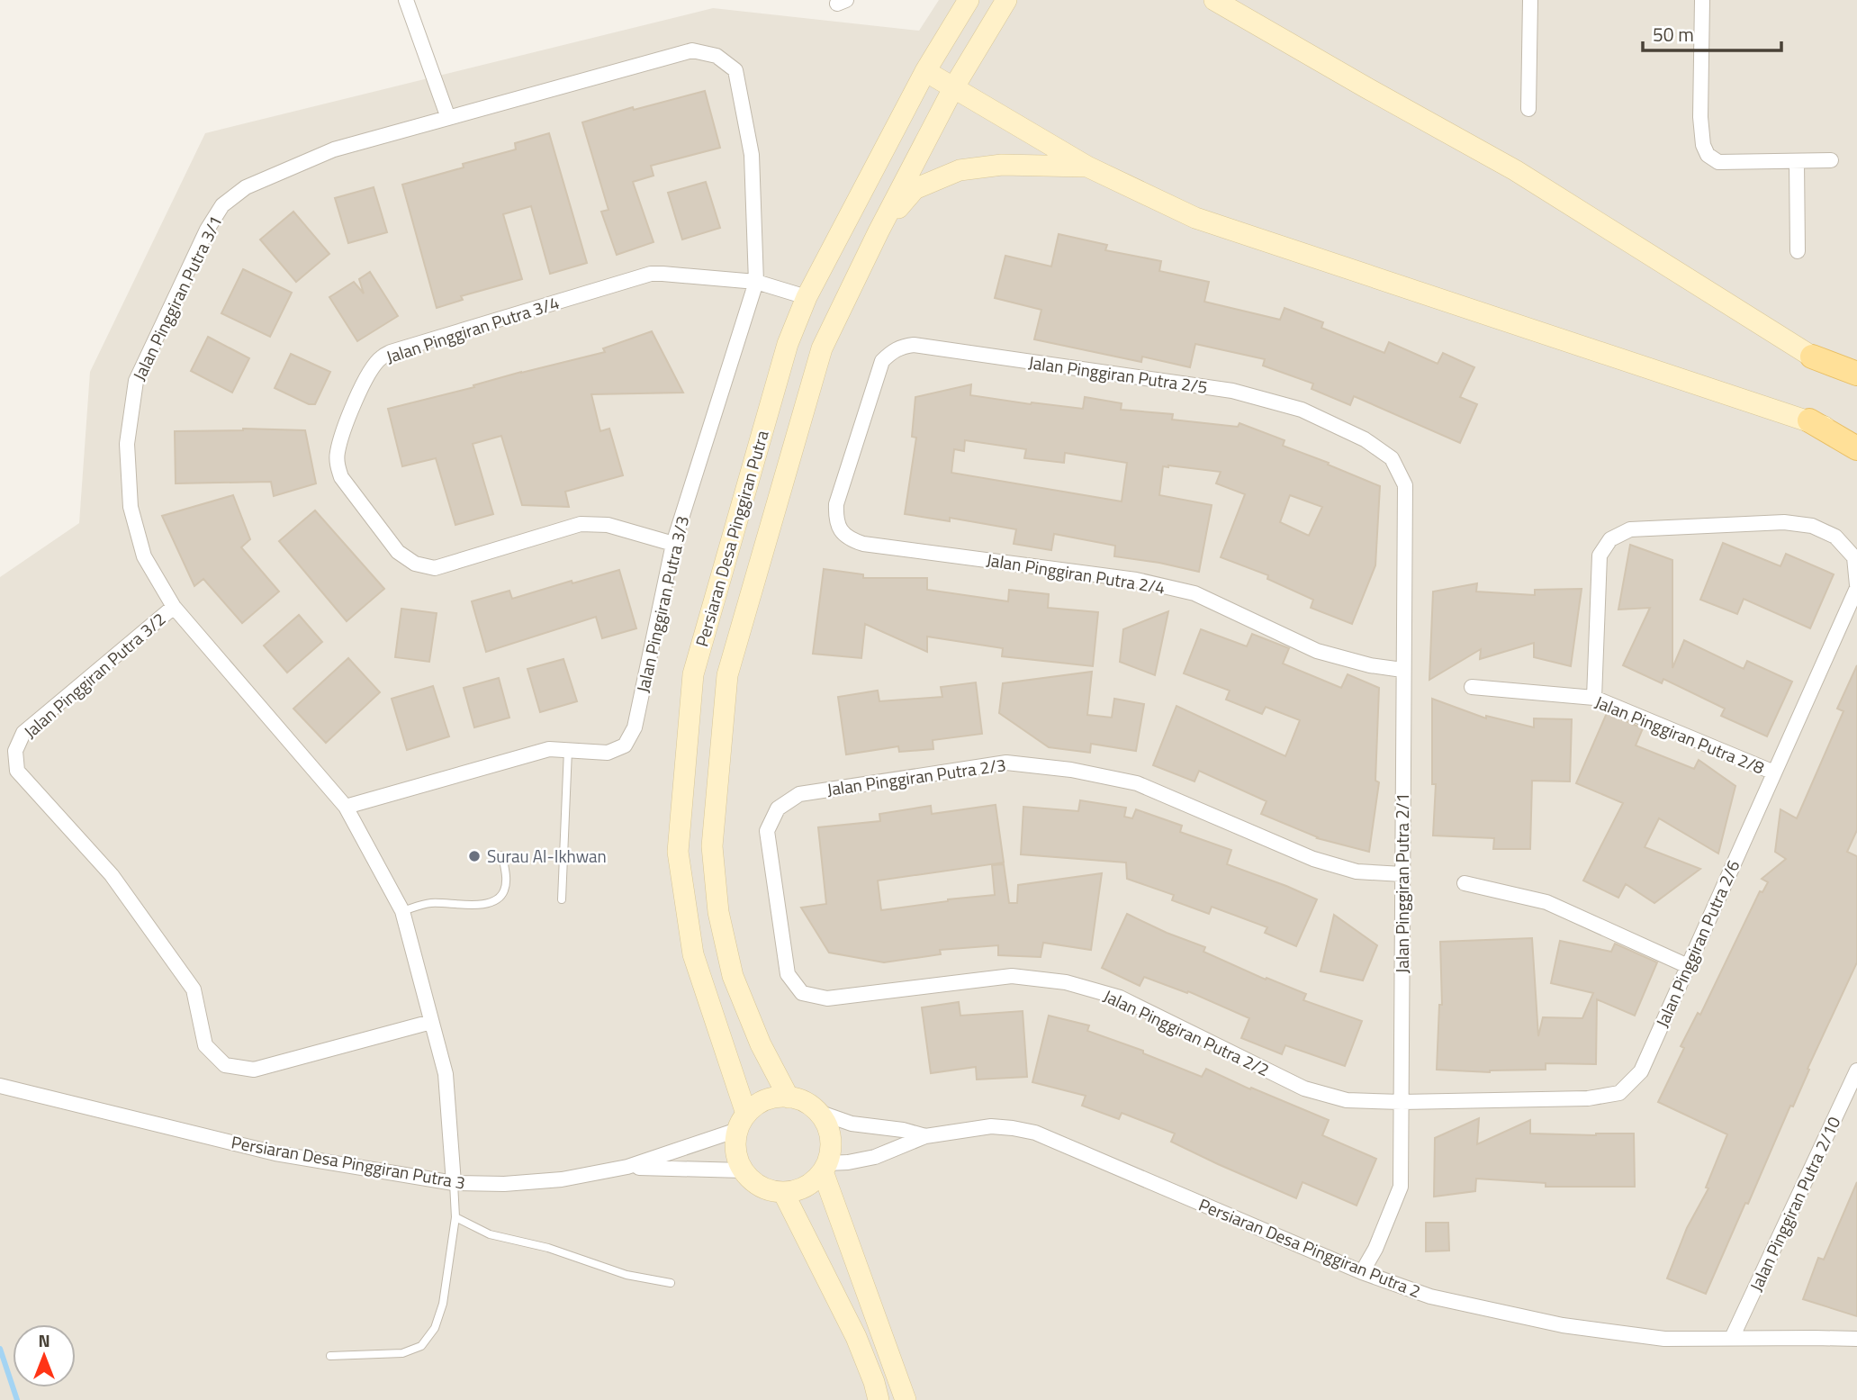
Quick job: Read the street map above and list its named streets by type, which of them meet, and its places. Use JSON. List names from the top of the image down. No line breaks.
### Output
{"streets":{"street":["Jalan Pinggiran Putra 3/1","Jalan Pinggiran Putra 3/4","Jalan Pinggiran Putra 2/5","Persiaran Desa Pinggiran Putra","Jalan Pinggiran Putra 2/4","Jalan Pinggiran Putra 3/3","Jalan Pinggiran Putra 3/2","Jalan Pinggiran Putra 2/8","Jalan Pinggiran Putra 2/3","Jalan Pinggiran Putra 2/1","Jalan Pinggiran Putra 2/6","Jalan Pinggiran Putra 2/2","Persiaran Desa Pinggiran Putra 3","Jalan Pinggiran Putra 2/10","Persiaran Desa Pinggiran Putra 2"]},"crossings":[["Jalan Pinggiran Putra 3/1","Jalan Pinggiran Putra 3/3"],["Jalan Pinggiran Putra 3/1","Jalan Pinggiran Putra 3/2"],["Jalan Pinggiran Putra 3/1","Persiaran Desa Pinggiran Putra 3"],["Jalan Pinggiran Putra 3/4","Persiaran Desa Pinggiran Putra"],["Jalan Pinggiran Putra 3/4","Jalan Pinggiran Putra 3/3"],["Jalan Pinggiran Putra 2/5","Jalan Pinggiran Putra 2/4"],["Jalan Pinggiran Putra 2/5","Jalan Pinggiran Putra 2/1"],["Persiaran Desa Pinggiran Putra","Persiaran Desa Pinggiran Putra 3"],["Persiaran Desa Pinggiran Putra","Persiaran Desa Pinggiran Putra 2"],["Jalan Pinggiran Putra 2/4","Jalan Pinggiran Putra 2/1"],["Jalan Pinggiran Putra 2/8","Jalan Pinggiran Putra 2/6"],["Jalan Pinggiran Putra 2/3","Jalan Pinggiran Putra 2/1"],["Jalan Pinggiran Putra 2/3","Jalan Pinggiran Putra 2/2"],["Jalan Pinggiran Putra 2/1","Jalan Pinggiran Putra 2/6"],["Jalan Pinggiran Putra 2/1","Jalan Pinggiran Putra 2/2"],["Jalan Pinggiran Putra 2/1","Persiaran Desa Pinggiran Putra 2"],["Jalan Pinggiran Putra 2/6","Jalan Pinggiran Putra 2/2"],["Persiaran Desa Pinggiran Putra 3","Persiaran Desa Pinggiran Putra 2"],["Jalan Pinggiran Putra 2/10","Persiaran Desa Pinggiran Putra 2"]],"places":["Surau Al-Ikhwan"],"scale_bar":"50 m","north":"top"}
